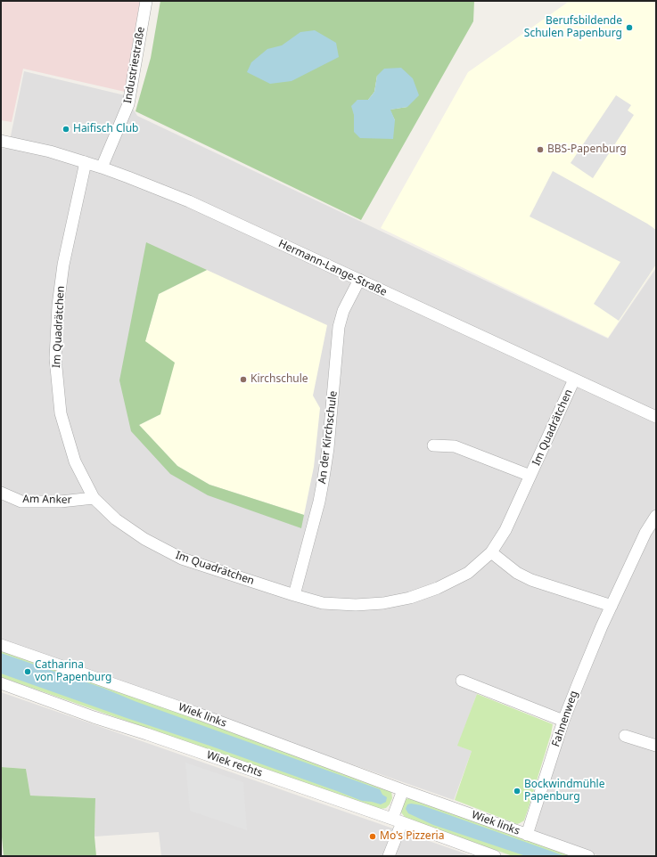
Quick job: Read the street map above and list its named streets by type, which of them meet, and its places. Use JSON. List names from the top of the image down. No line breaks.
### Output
{"streets":{"street":["Industriestraße","Hermann-Lange-Straße","Im Quadrätchen","An der Kirchschule","Am Anker","Wiek links","Fahnenweg","Wiek rechts"]},"crossings":[["Industriestraße","Hermann-Lange-Straße"],["Hermann-Lange-Straße","Im Quadrätchen"],["Hermann-Lange-Straße","An der Kirchschule"],["Im Quadrätchen","An der Kirchschule"],["Im Quadrätchen","Am Anker"],["Wiek links","Fahnenweg"]],"places":["Berufsbildende Schulen Papenburg","Haifisch Club","BBS-Papenburg","Kirchschule","Catharina von Papenburg","Bockwindmühle Papenburg","Mo's Pizzeria"]}
